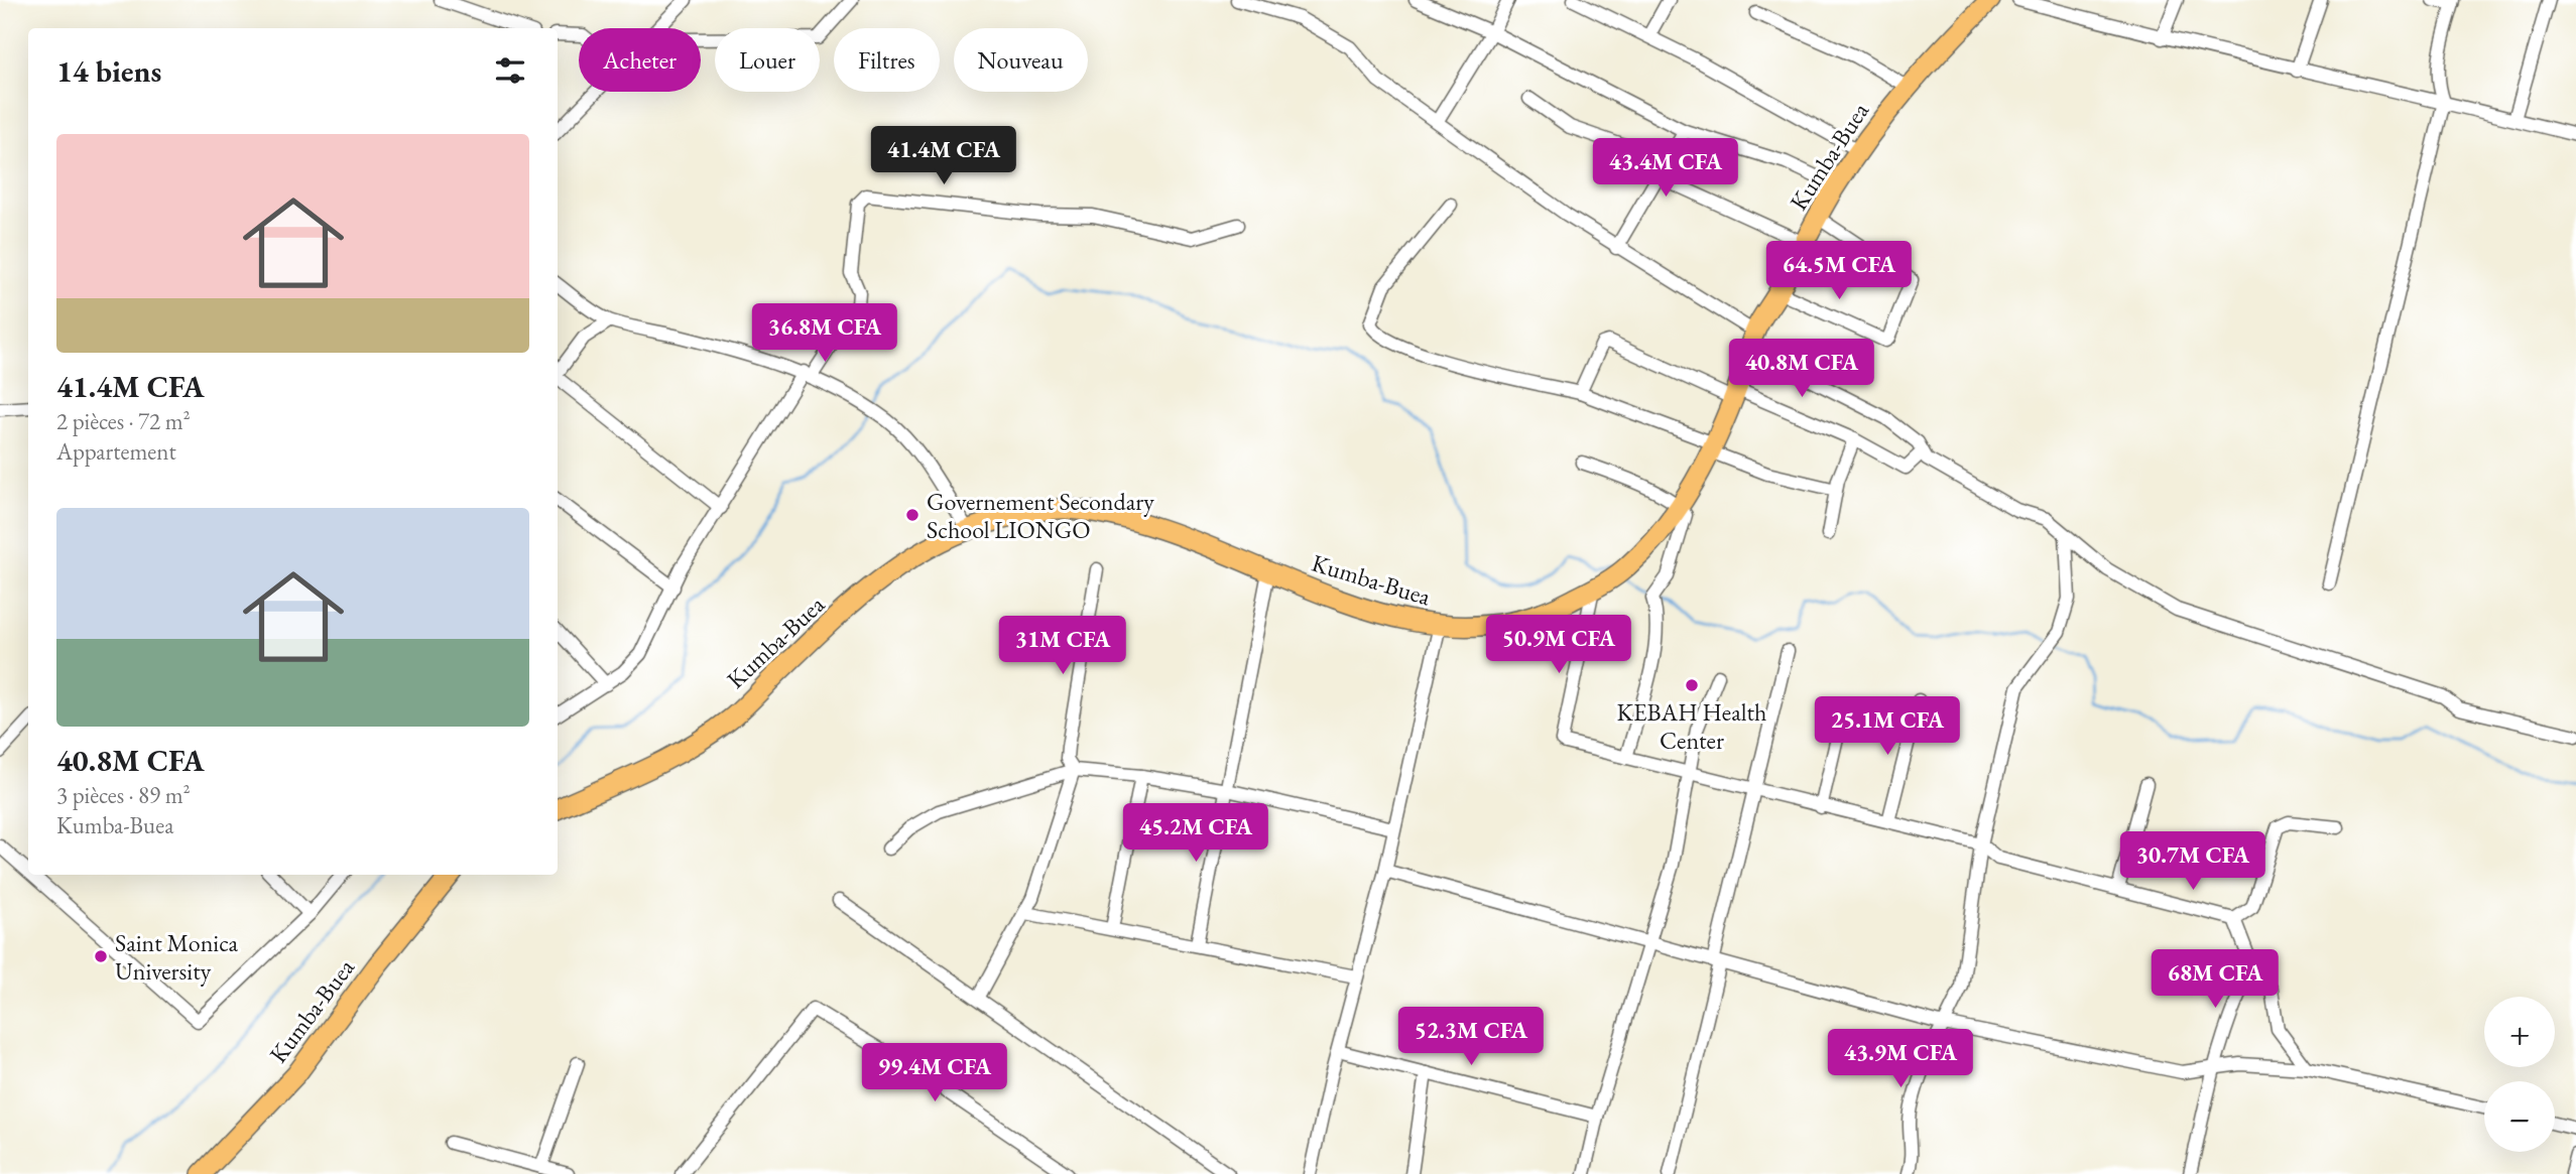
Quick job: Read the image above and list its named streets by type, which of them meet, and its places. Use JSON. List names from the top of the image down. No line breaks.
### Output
{"streets":{"highway":["Kumba-Buea"]},"places":["Governement Secondary School LIONGO","KEBAH Health Center","Saint Monica University"],"page":{"chip":["Acheter","Louer","Filtres","Nouveau"],"heading":"14 biens","list":[{"name":"41.4M CFA","note":"2 pièces · 72 m² · Appartement"},{"name":"40.8M CFA","note":"3 pièces · 89 m² · Kumba-Buea"}],"price":["41.4M CFA","43.4M CFA","64.5M CFA","36.8M CFA","40.8M CFA","50.9M CFA","31M CFA","25.1M CFA","45.2M CFA","30.7M CFA","68M CFA","52.3M CFA","43.9M CFA","99.4M CFA"],"map_buttons":["+","−"]}}
